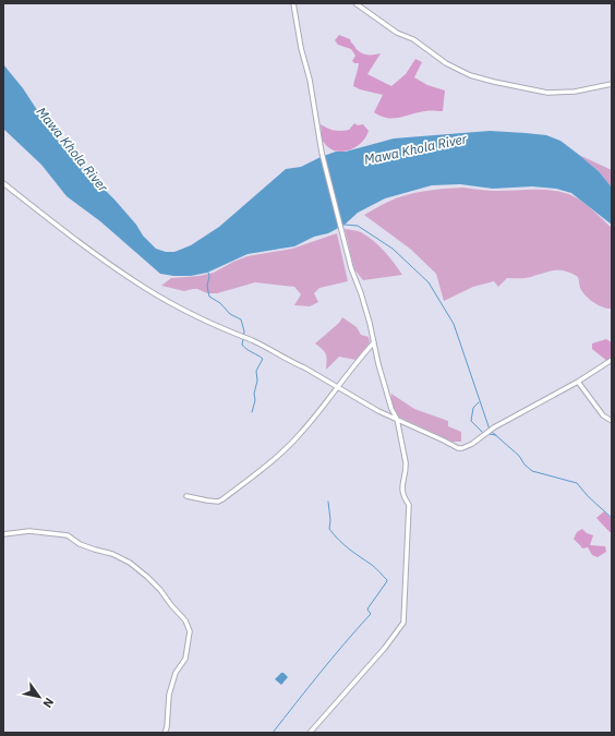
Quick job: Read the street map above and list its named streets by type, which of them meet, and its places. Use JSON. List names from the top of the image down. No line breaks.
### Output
{"water":["Mawa Khola River"],"north":"bottom right"}
